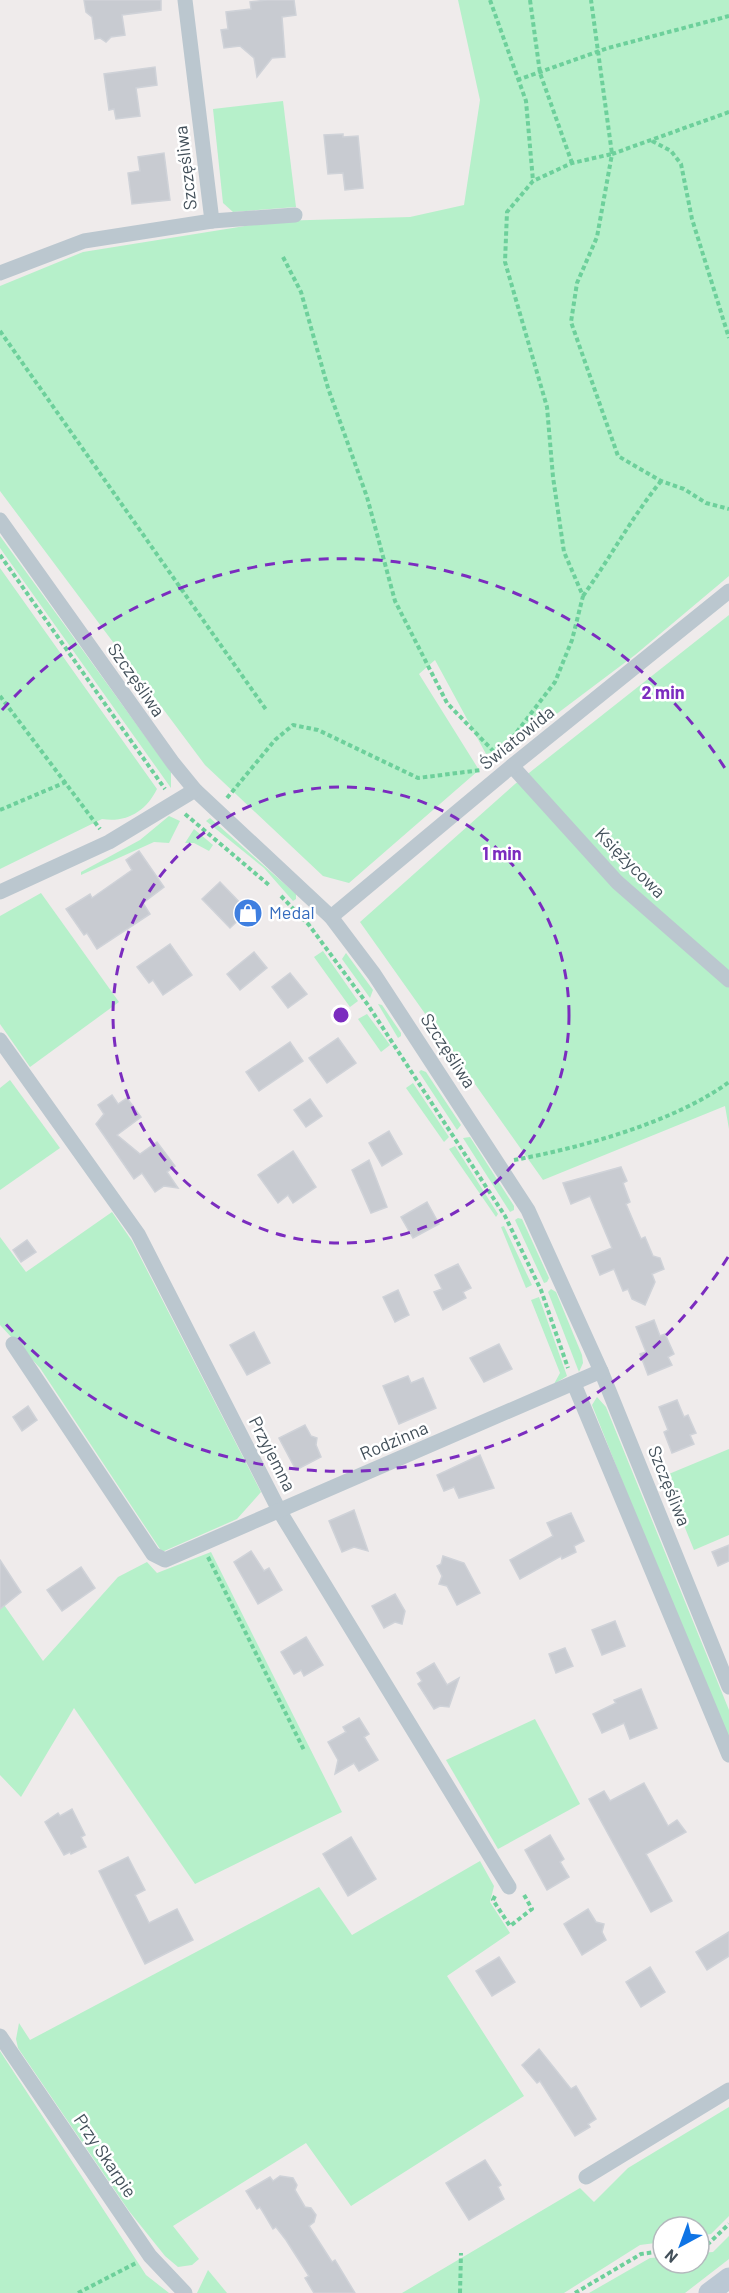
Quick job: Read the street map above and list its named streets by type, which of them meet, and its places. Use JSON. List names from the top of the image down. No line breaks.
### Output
{"streets":{"street":["Szczęśliwa","Światowida","Księżycowa","Rodzinna","Przyjemna","Przy Skarpie"]},"crossings":[["Szczęśliwa","Światowida"],["Szczęśliwa","Rodzinna"],["Światowida","Księżycowa"],["Rodzinna","Przyjemna"]],"places":{"shop":["Medal"]},"north":"bottom left","rings":["2 min","1 min"]}
